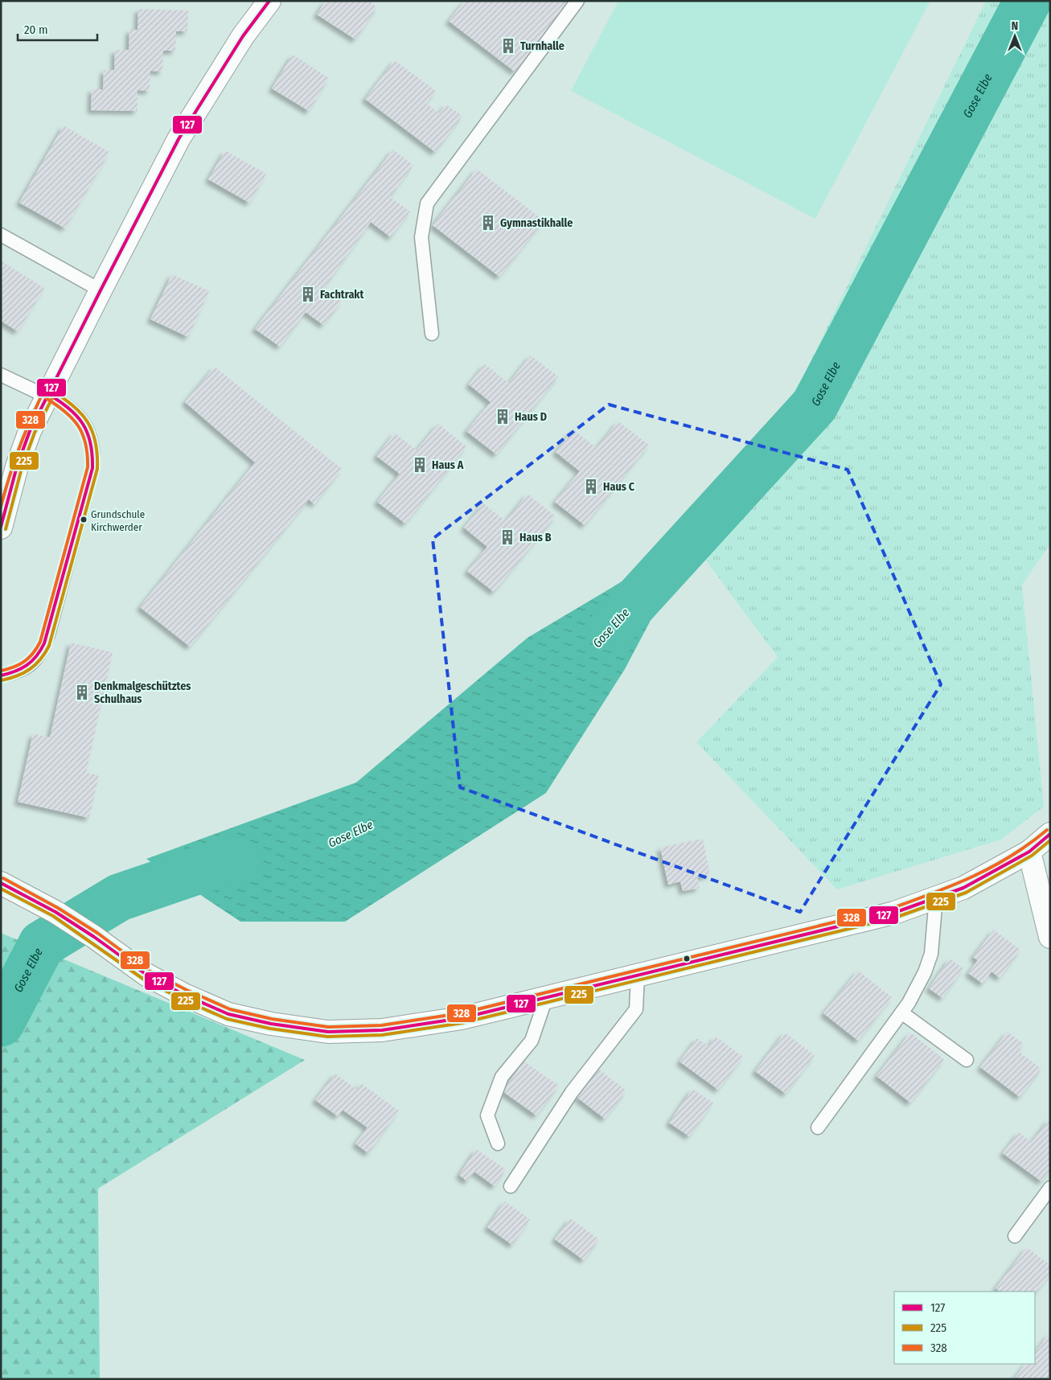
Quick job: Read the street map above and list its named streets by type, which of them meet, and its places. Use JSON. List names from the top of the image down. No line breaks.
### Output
{"water":["Gose Elbe"],"places":{"building":["Turnhalle","Gymnastikhalle","Fachtrakt","Haus D","Haus A","Haus C","Haus B","Denkmalgeschütztes Schulhaus"],"other":["Grundschule Kirchwerder"]},"lines":["transit line 127","transit line 225","transit line 328"],"legend":["127","225","328"],"scale_bar":"20 m","north":"top"}
